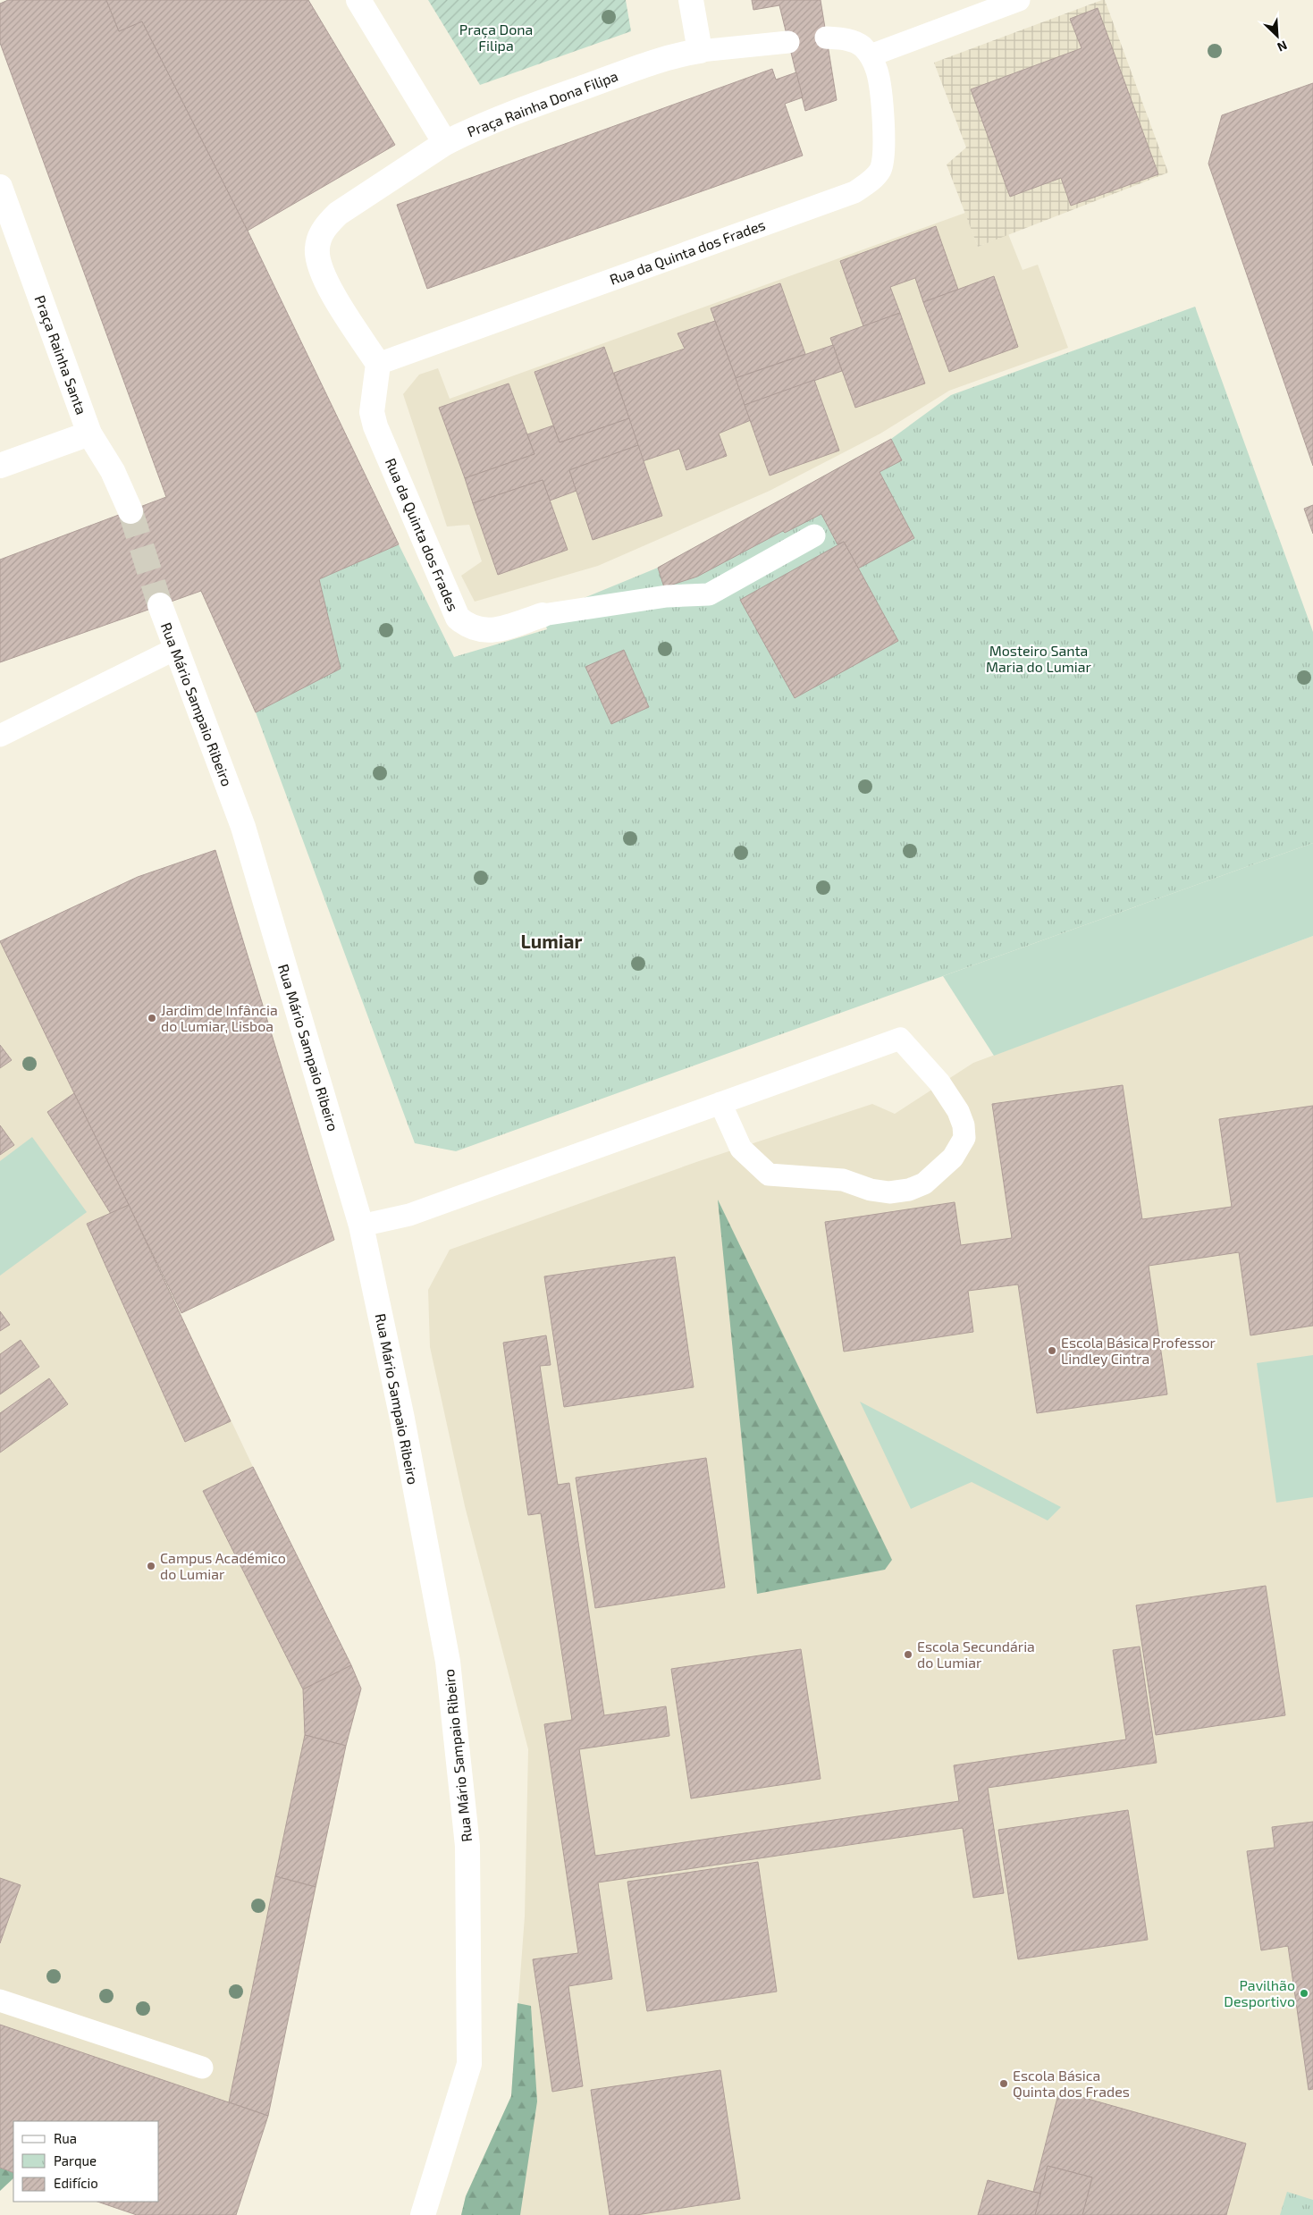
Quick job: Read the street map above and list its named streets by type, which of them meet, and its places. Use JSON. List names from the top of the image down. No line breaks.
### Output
{"streets":{"street":["Praça Rainha Dona Filipa","Rua da Quinta dos Frades","Praça Rainha Santa","Rua Mário Sampaio Ribeiro"]},"districts":["Lumiar"],"parks":["Praça Dona Filipa","Mosteiro Santa Maria do Lumiar"],"places":["Jardim de Infância do Lumiar, Lisboa","Escola Básica Professor Lindley Cintra","Campus Académico do Lumiar","Escola Secundária do Lumiar","Pavilhão Desportivo","Escola Básica Quinta dos Frades"],"legend":["Rua","Parque","Edifício"],"north":"bottom right"}
